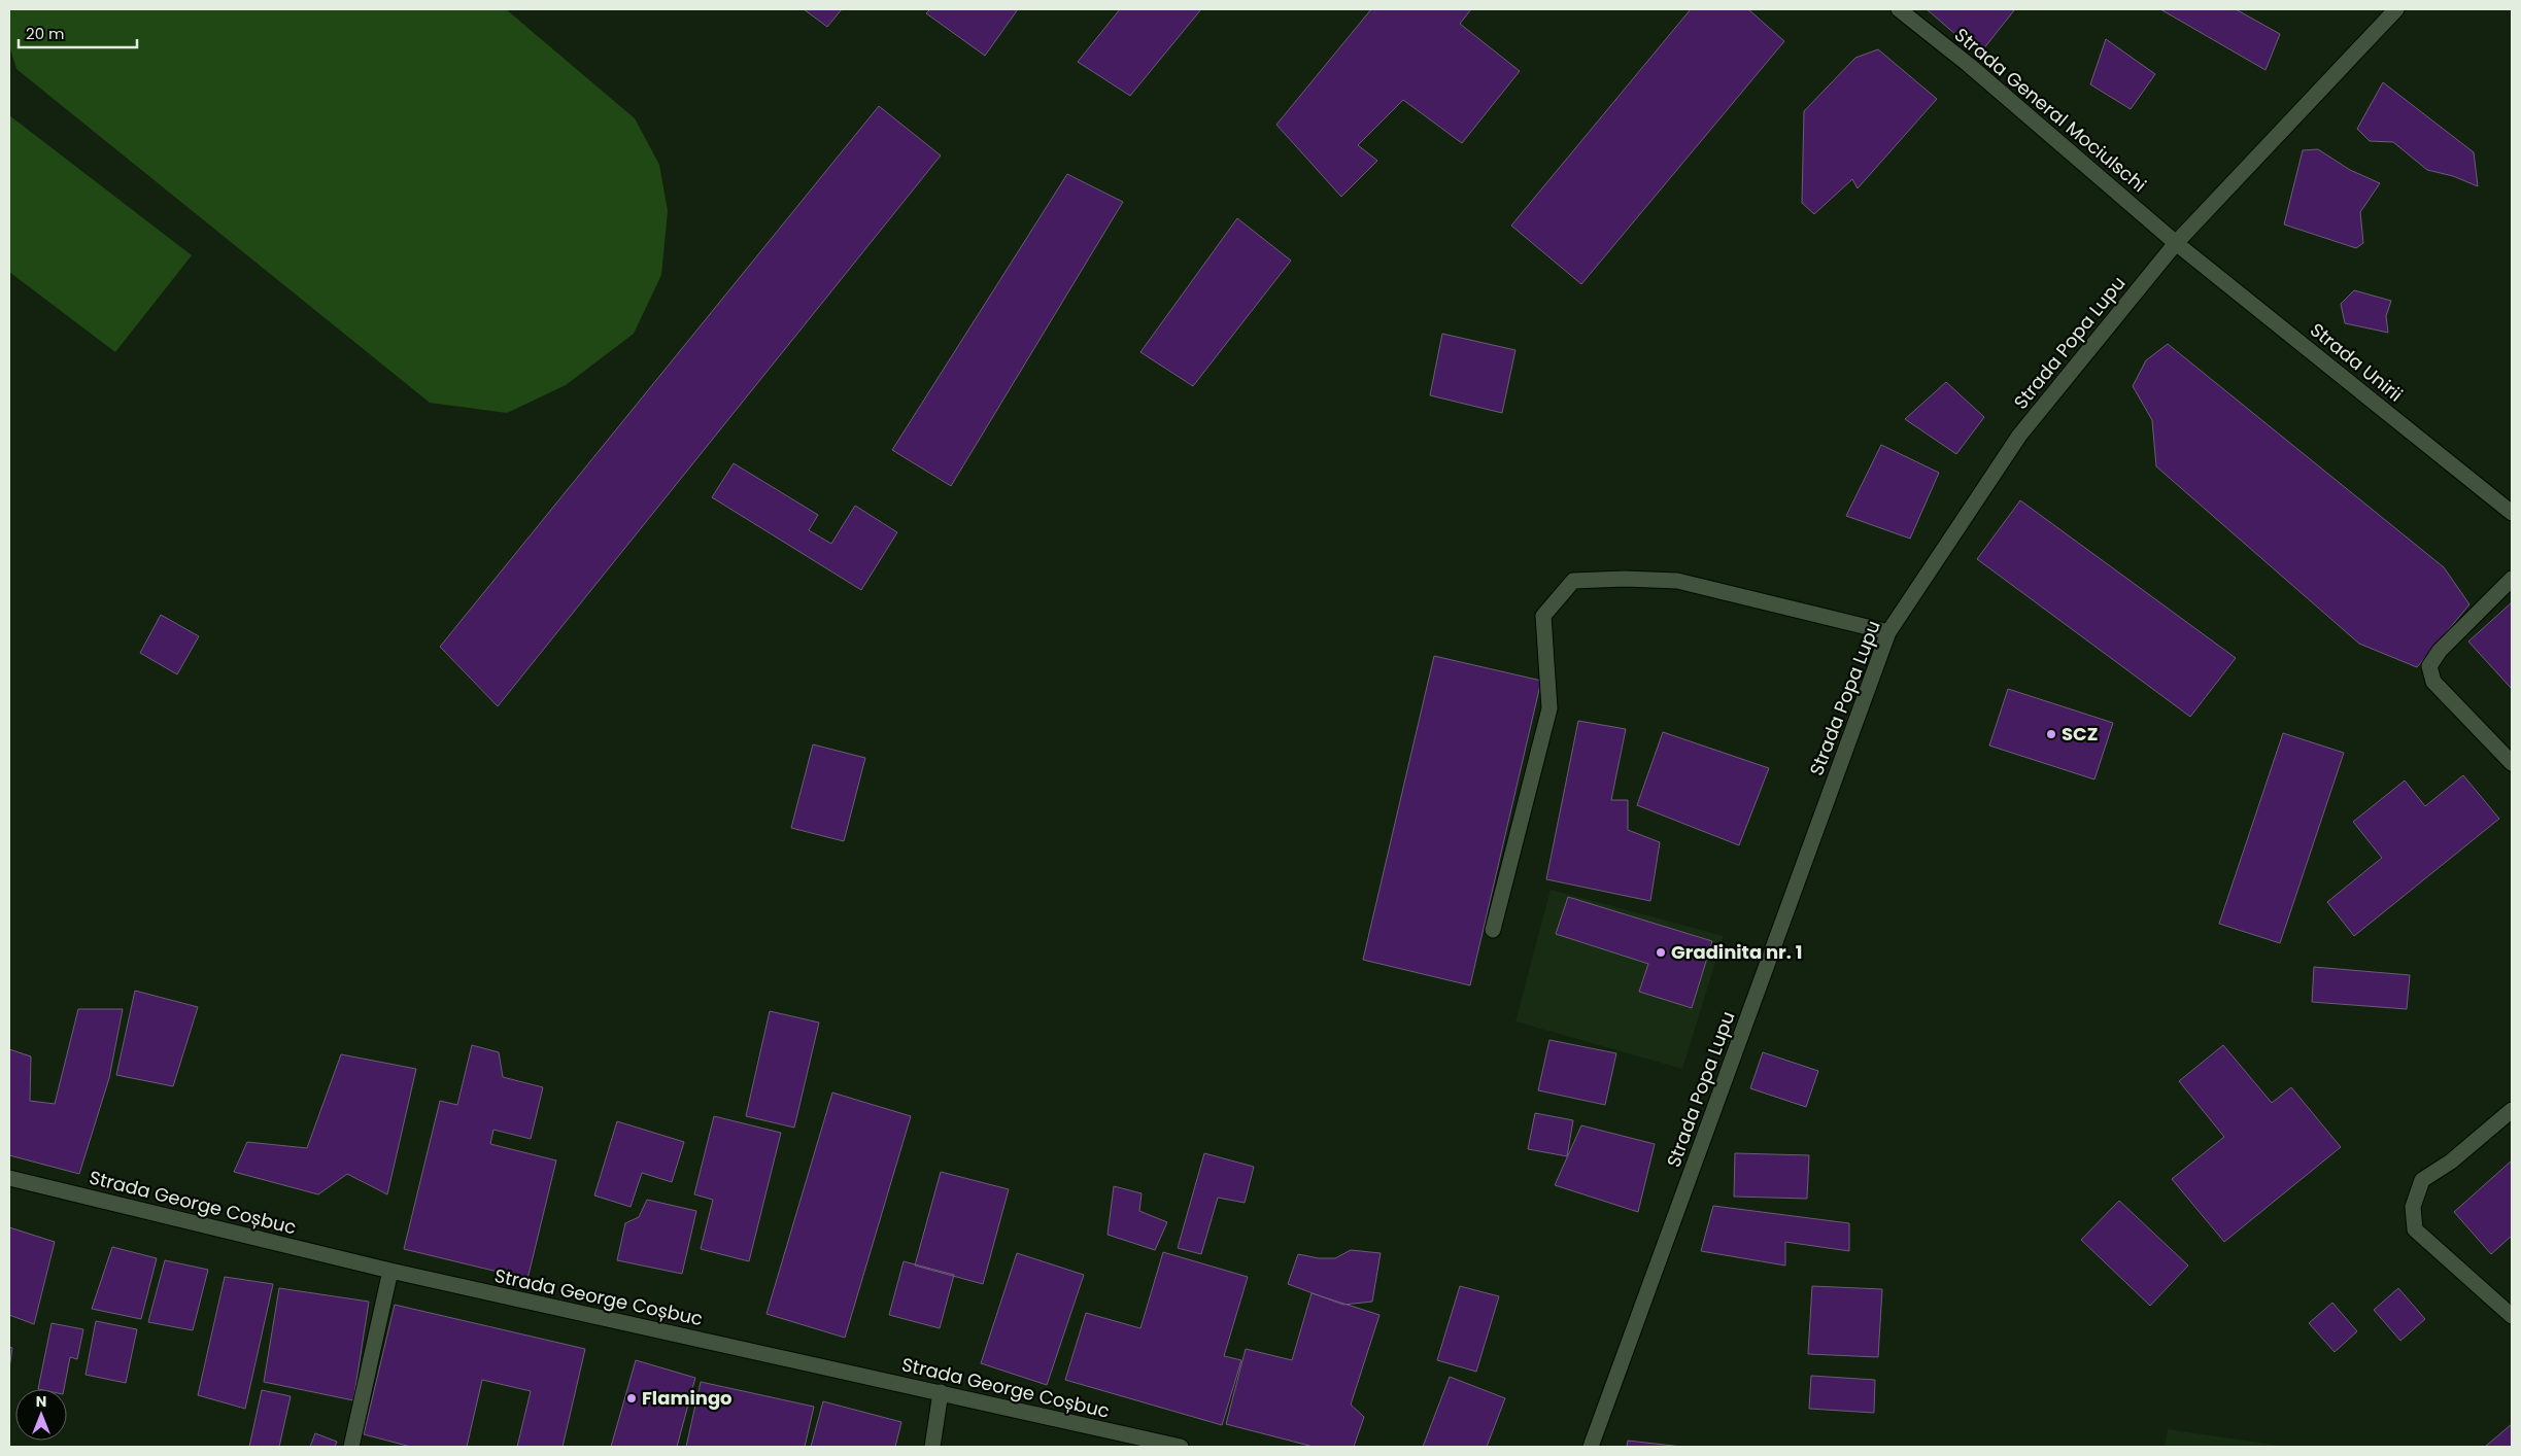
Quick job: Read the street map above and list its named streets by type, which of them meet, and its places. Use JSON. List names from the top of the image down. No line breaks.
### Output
{"streets":{"street":["Strada General Mociulschi","Strada Popa Lupu","Strada Unirii","Strada George Coșbuc"]},"crossings":[["Strada General Mociulschi","Strada Popa Lupu"],["Strada General Mociulschi","Strada Unirii"],["Strada Popa Lupu","Strada Unirii"]],"places":["SCZ","Gradinita nr. 1","Flamingo"],"scale_bar":"20 m","north":"top"}
